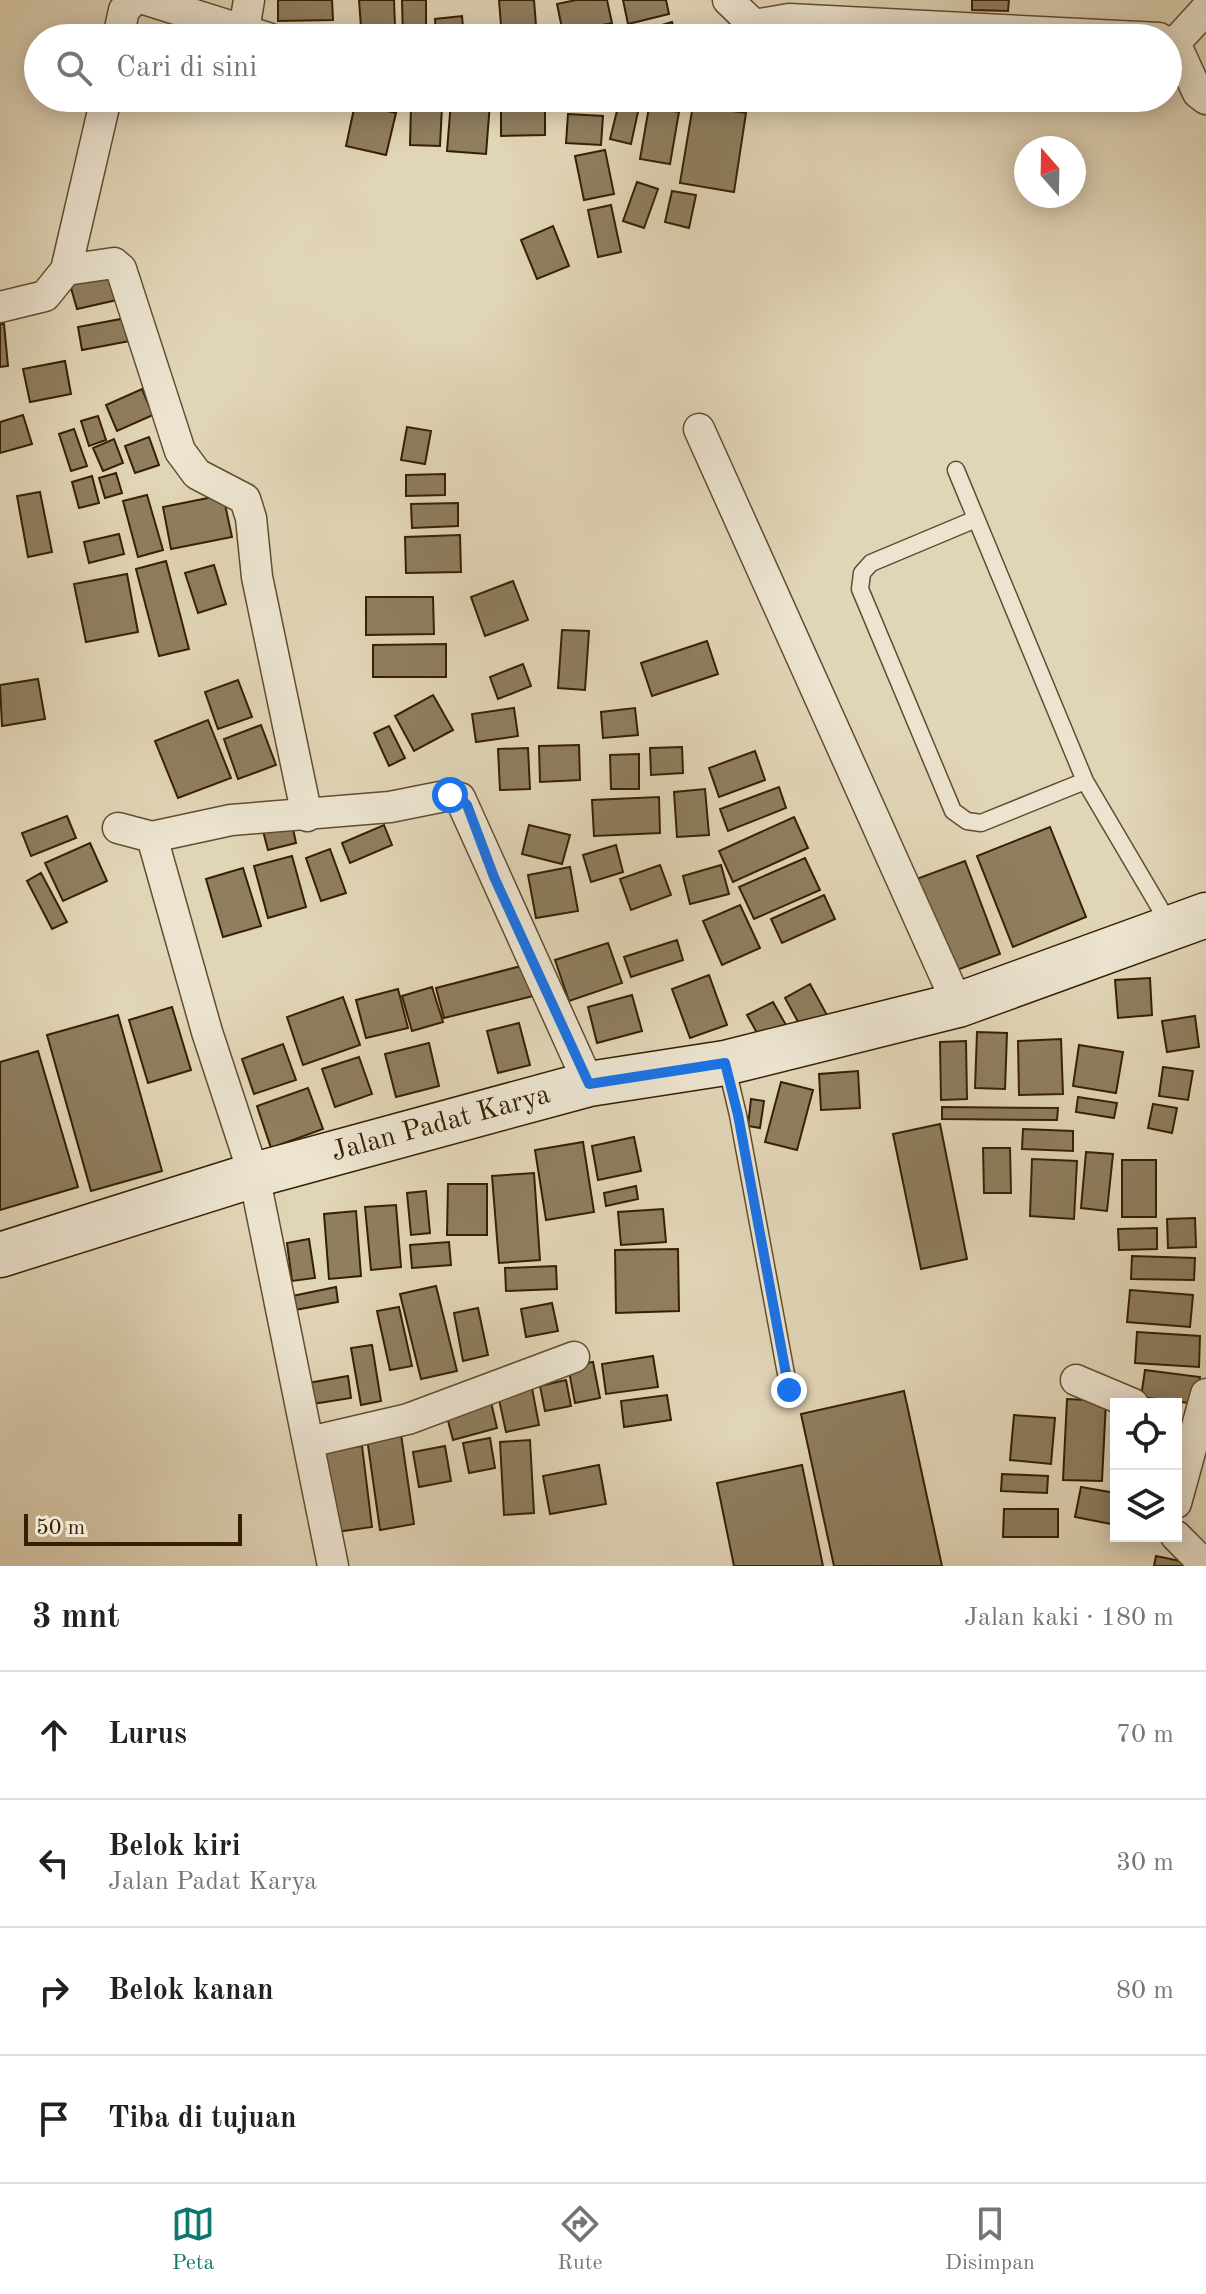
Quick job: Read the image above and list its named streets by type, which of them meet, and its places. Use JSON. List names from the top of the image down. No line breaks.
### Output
{"streets":{"street":["Jalan Padat Karya"]},"scale_bar":"50 m","north":"top","page":{"search":"Cari di sini","scale":"50 m","heading":["3 mnt","Jalan kaki · 180 m"],"list":[["Lurus","70 m"],["Belok kiri","Jalan Padat Karya","30 m"],["Belok kanan","80 m"],"Tiba di tujuan"],"nav":["Peta","Rute","Disimpan"]}}
